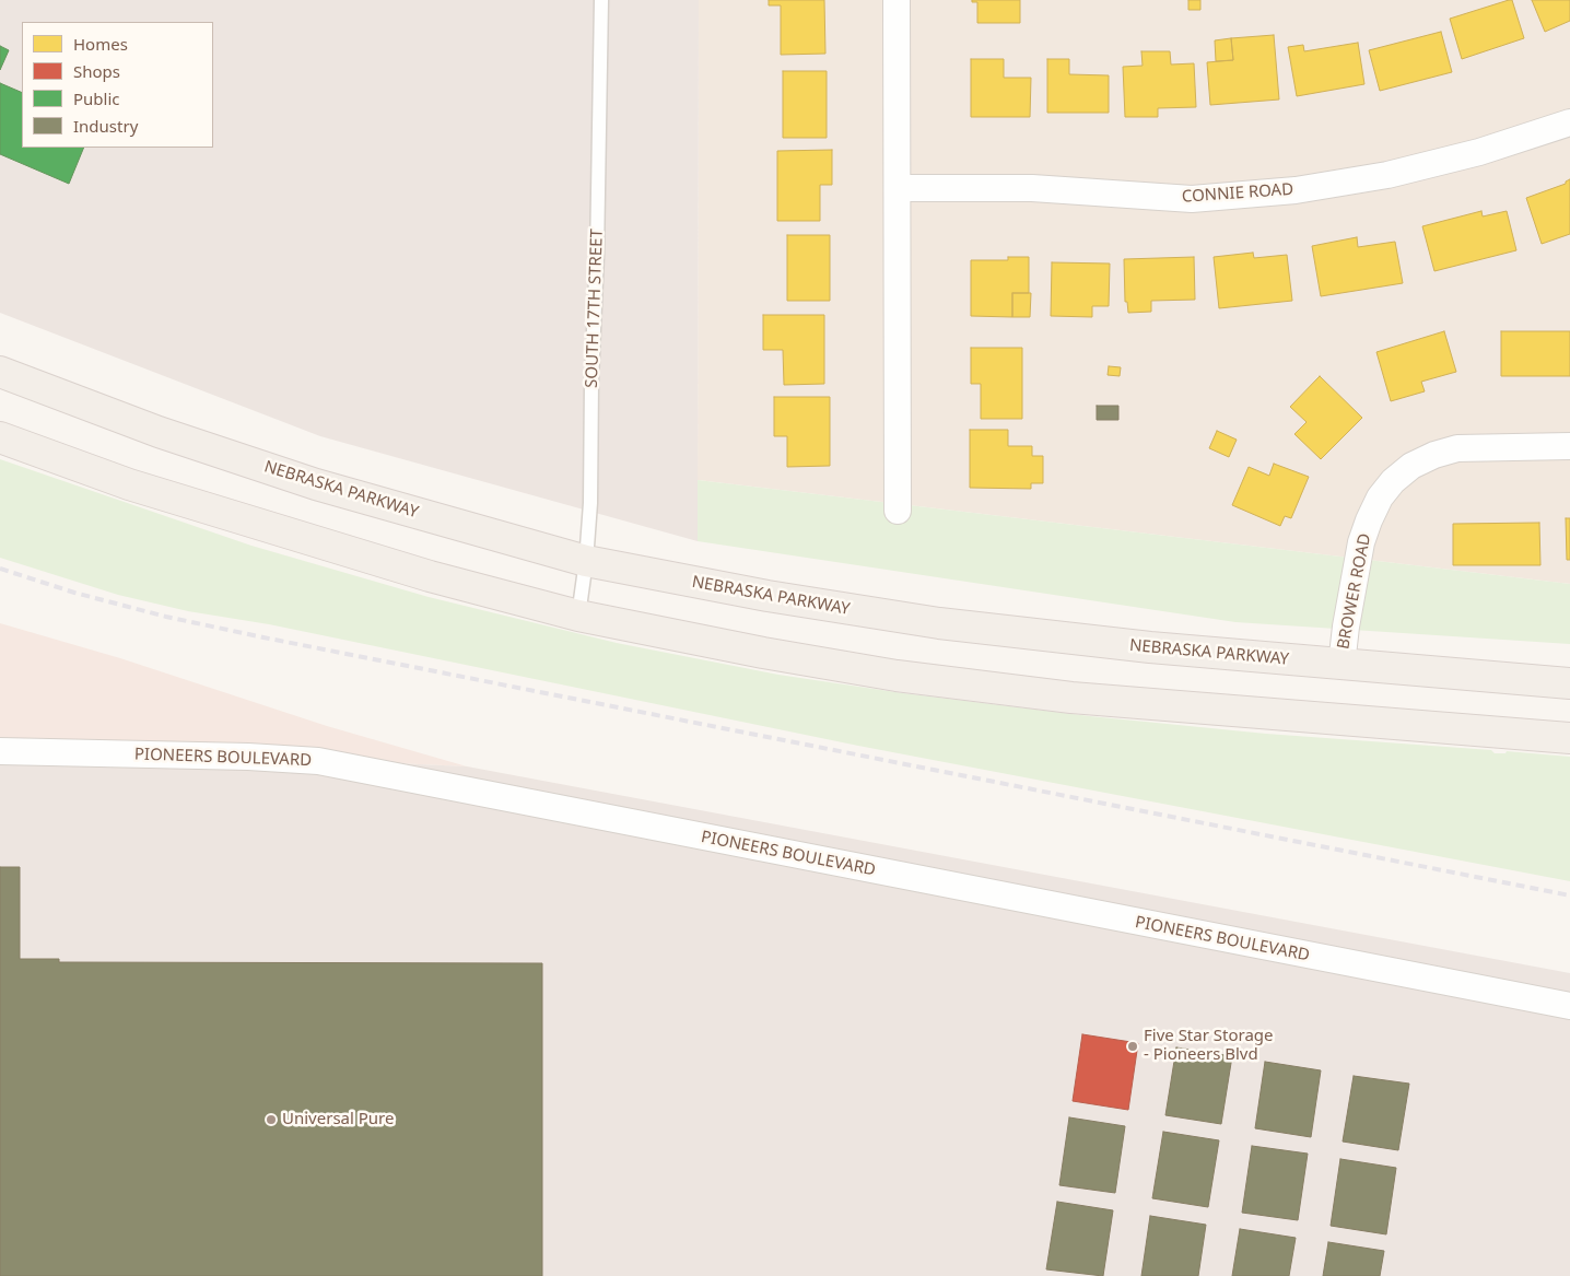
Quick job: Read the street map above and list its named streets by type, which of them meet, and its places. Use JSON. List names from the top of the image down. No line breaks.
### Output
{"streets":{"main road":["NEBRASKA PARKWAY"],"street":["CONNIE ROAD","BROWER ROAD","PIONEERS BOULEVARD"],"lane":["SOUTH 17TH STREET"]},"crossings":[["SOUTH 17TH STREET","NEBRASKA PARKWAY"],["NEBRASKA PARKWAY","BROWER ROAD"]],"places":["Five Star Storage - Pioneers Blvd","Universal Pure"],"legend":["Homes","Shops","Public","Industry"]}
